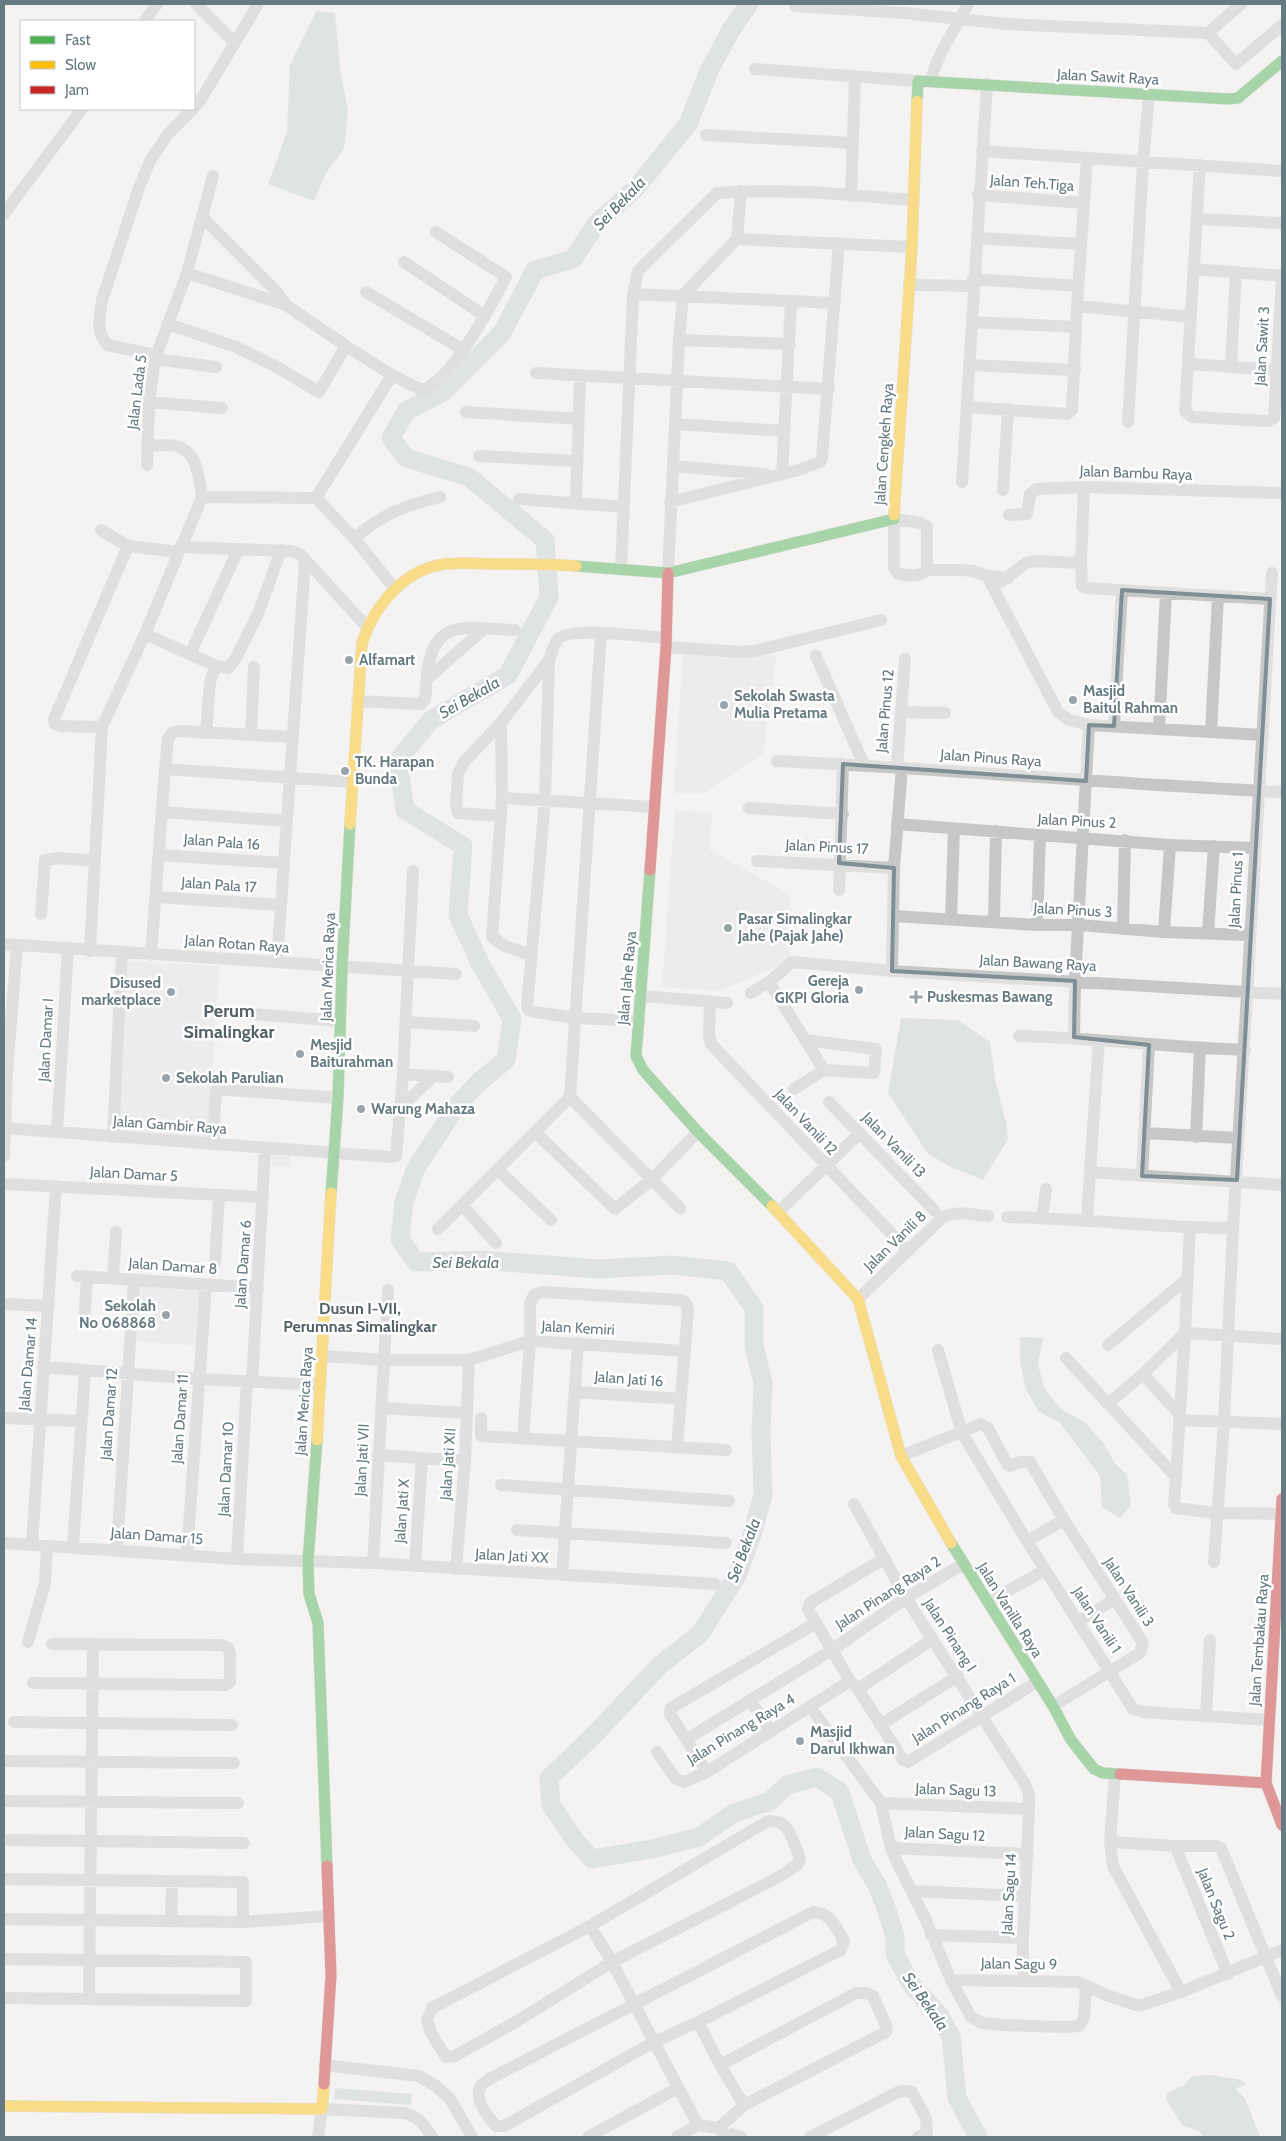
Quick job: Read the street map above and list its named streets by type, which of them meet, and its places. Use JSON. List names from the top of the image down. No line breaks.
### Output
{"streets":{"street":["Jalan Sawit Raya","Jalan Teh.Tiga","Jalan Sawit 3","Jalan Lada 5","Jalan Cengkeh Raya","Jalan Bambu Raya","Jalan Pinus 12","Jalan Pinus Raya","Jalan Pinus 2","Jalan Pala 16","Jalan Pinus 17","Jalan Pala 17","Jalan Pinus 1","Jalan Pinus 3","Jalan Rotan Raya","Jalan Bawang Raya","Jalan Merica Raya","Jalan Jahe Raya","Jalan Damar I","Jalan Vanili 12","Jalan Gambir Raya","Jalan Vanili 13","Jalan Damar 5","Jalan Vanili 8","Jalan Damar 6","Jalan Damar 8","Jalan Kemiri","Jalan Damar 14","Jalan Jati 16","Jalan Damar 12","Jalan Damar 11","Jalan Jati VII","Jalan Jati XII","Jalan Damar 10","Jalan Jati X","Jalan Damar 15","Jalan Jati XX","Jalan Vanili 3","Jalan Pinang Raya 2","Jalan Vanilla Raya","Jalan Vanili 1","Jalan Pinang I","Jalan Tembakau Raya","Jalan Pinang Raya 1","Jalan Pinang Raya 4","Jalan Sagu 13","Jalan Sagu 12","Jalan Sagu 14","Jalan Sagu 2","Jalan Sagu 9"]},"crossings":[["Jalan Sawit Raya","Jalan Cengkeh Raya"],["Jalan Cengkeh Raya","Jalan Merica Raya"],["Jalan Cengkeh Raya","Jalan Jahe Raya"],["Jalan Pinus 12","Jalan Pinus Raya"],["Jalan Pinus Raya","Jalan Pinus 1"],["Jalan Pinus 2","Jalan Pinus 1"],["Jalan Pinus 1","Jalan Pinus 3"],["Jalan Pinus 1","Jalan Bawang Raya"],["Jalan Rotan Raya","Jalan Merica Raya"],["Jalan Rotan Raya","Jalan Damar I"],["Jalan Merica Raya","Jalan Gambir Raya"],["Jalan Merica Raya","Jalan Kemiri"],["Jalan Merica Raya","Jalan Damar 15"],["Jalan Merica Raya","Jalan Jati XX"],["Jalan Jahe Raya","Jalan Vanili 8"],["Jalan Jahe Raya","Jalan Vanilla Raya"],["Jalan Damar I","Jalan Gambir Raya"],["Jalan Vanili 12","Jalan Vanili 8"],["Jalan Gambir Raya","Jalan Damar 6"],["Jalan Damar 5","Jalan Damar 6"],["Jalan Damar 5","Jalan Damar 14"],["Jalan Vanili 8","Jalan Vanilla Raya"],["Jalan Damar 6","Jalan Damar 8"],["Jalan Damar 6","Jalan Damar 10"],["Jalan Damar 8","Jalan Damar 12"],["Jalan Damar 8","Jalan Damar 11"],["Jalan Kemiri","Jalan Jati VII"],["Jalan Kemiri","Jalan Jati XII"],["Jalan Damar 14","Jalan Damar 15"],["Jalan Damar 12","Jalan Damar 15"],["Jalan Damar 11","Jalan Damar 15"],["Jalan Jati VII","Jalan Jati XX"],["Jalan Jati XII","Jalan Jati XX"],["Jalan Damar 10","Jalan Damar 15"],["Jalan Jati X","Jalan Jati XX"],["Jalan Damar 15","Jalan Jati XX"],["Jalan Vanili 3","Jalan Vanilla Raya"],["Jalan Vanili 3","Jalan Vanili 1"],["Jalan Pinang Raya 2","Jalan Vanilla Raya"],["Jalan Pinang Raya 2","Jalan Pinang I"],["Jalan Vanilla Raya","Jalan Tembakau Raya"],["Jalan Vanilla Raya","Jalan Pinang Raya 1"],["Jalan Vanili 1","Jalan Tembakau Raya"],["Jalan Pinang I","Jalan Pinang Raya 1"],["Jalan Pinang I","Jalan Pinang Raya 4"],["Jalan Pinang I","Jalan Sagu 13"],["Jalan Pinang I","Jalan Sagu 14"],["Jalan Sagu 13","Jalan Sagu 14"],["Jalan Sagu 12","Jalan Sagu 14"],["Jalan Sagu 14","Jalan Sagu 9"],["Jalan Sagu 2","Jalan Sagu 9"]],"districts":["Perum Simalingkar","Dusun I-VII, Perumnas Simalingkar"],"water":["Sei Bekala"],"places":{"other":["Alfamart","Masjid Baitul Rahman","Sekolah Swasta Mulia Pretama","TK. Harapan Bunda","Pasar Simalingkar Jahe (Pajak Jahe)","Gereja GKPI Gloria","Disused marketplace","Mesjid Baiturahman","Sekolah Parulian","Warung Mahaza","Sekolah No 068868","Masjid Darul Ikhwan"],"health":["Puskesmas Bawang"]},"legend":["Fast","Slow","Jam"]}
